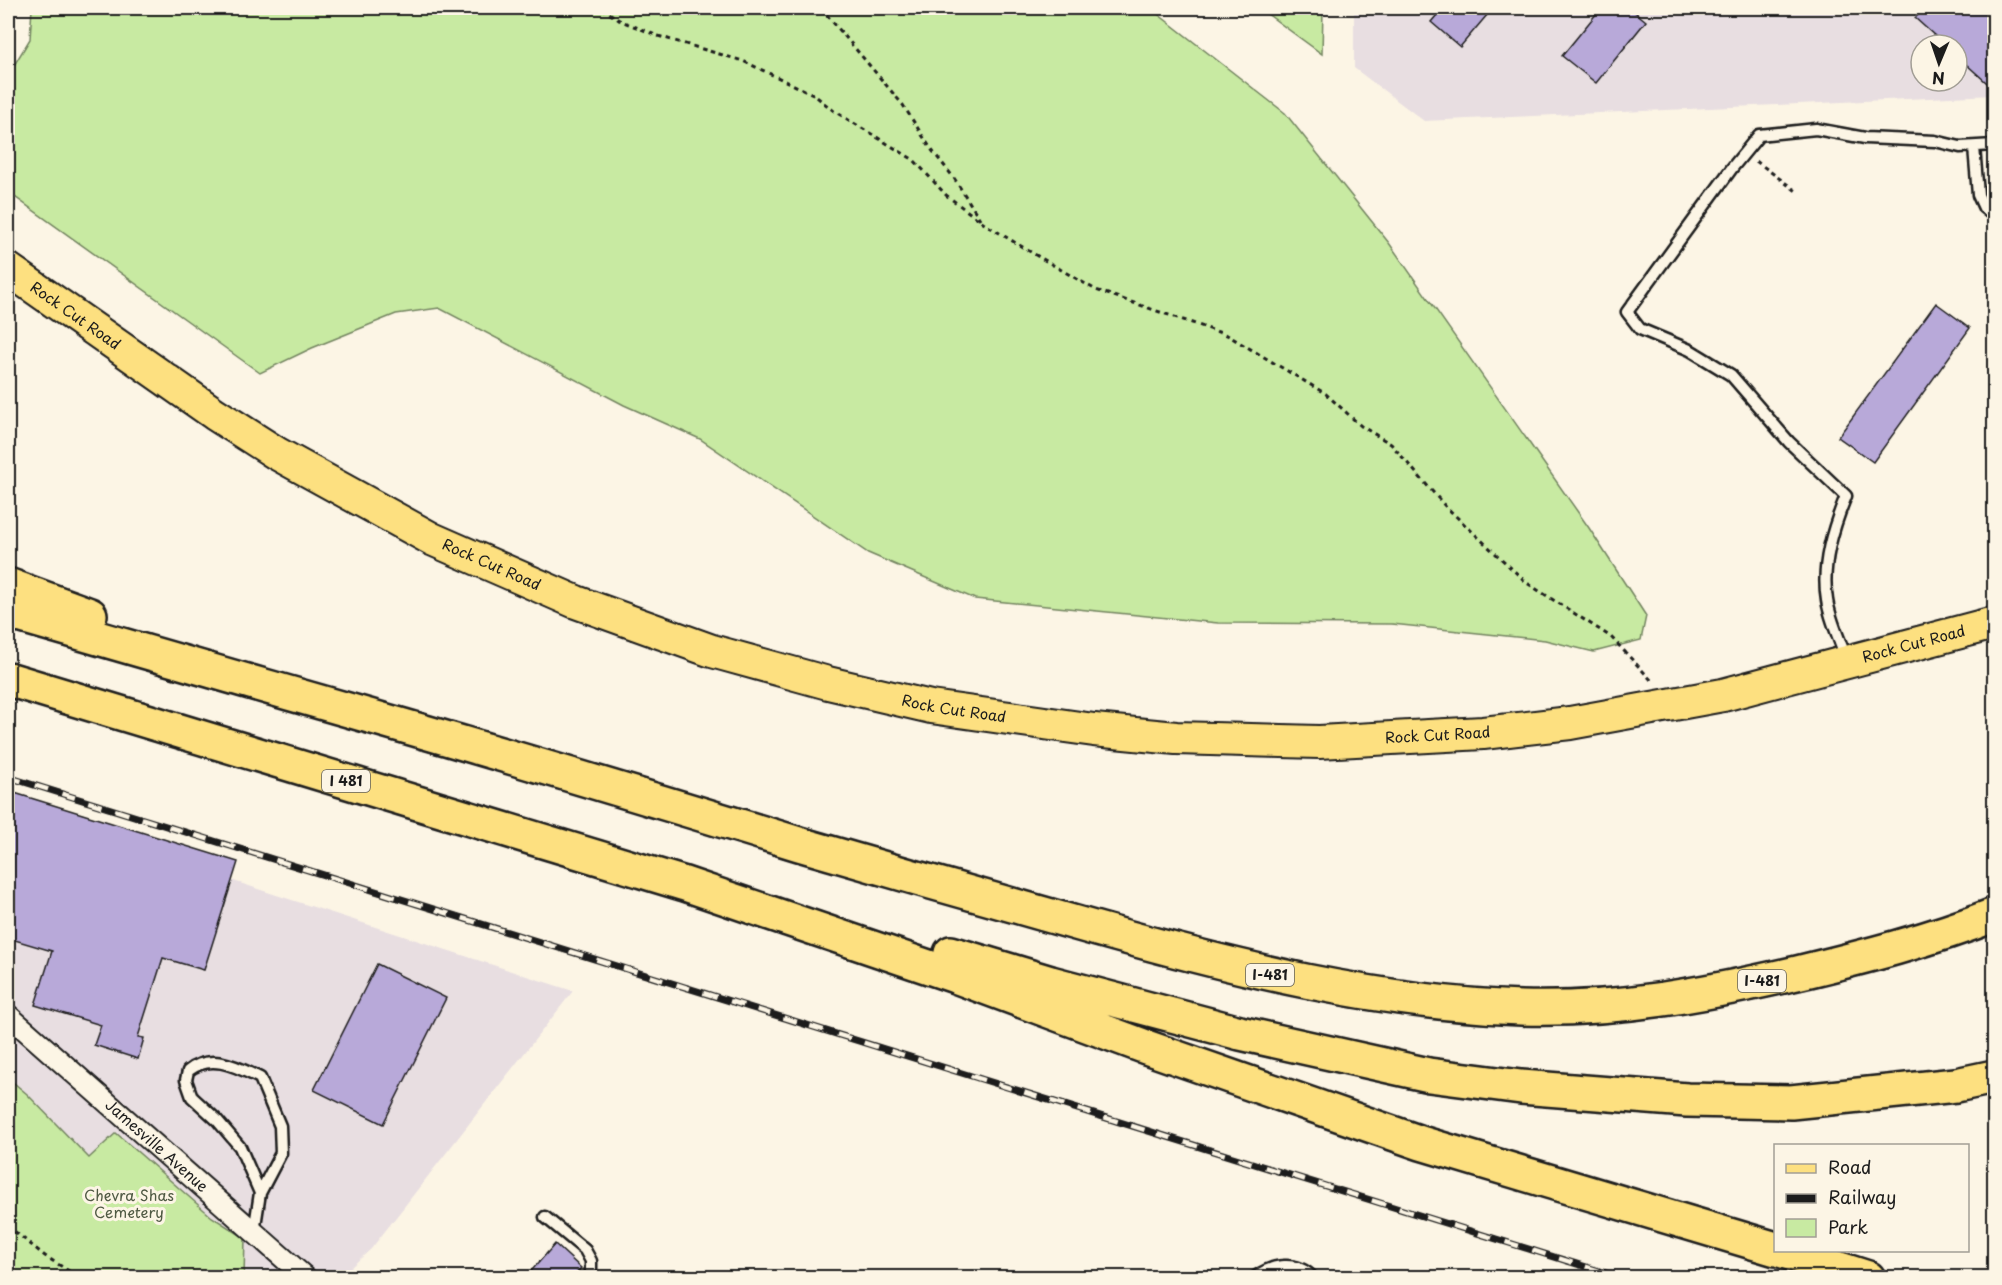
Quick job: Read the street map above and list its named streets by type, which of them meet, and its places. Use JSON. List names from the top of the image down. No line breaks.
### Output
{"streets":{"highway":["I 481","I-481"],"main road":["Rock Cut Road"],"street":["Jamesville Avenue"]},"parks":["Chevra Shas Cemetery"],"legend":["Road","Railway","Park"],"north":"bottom"}
